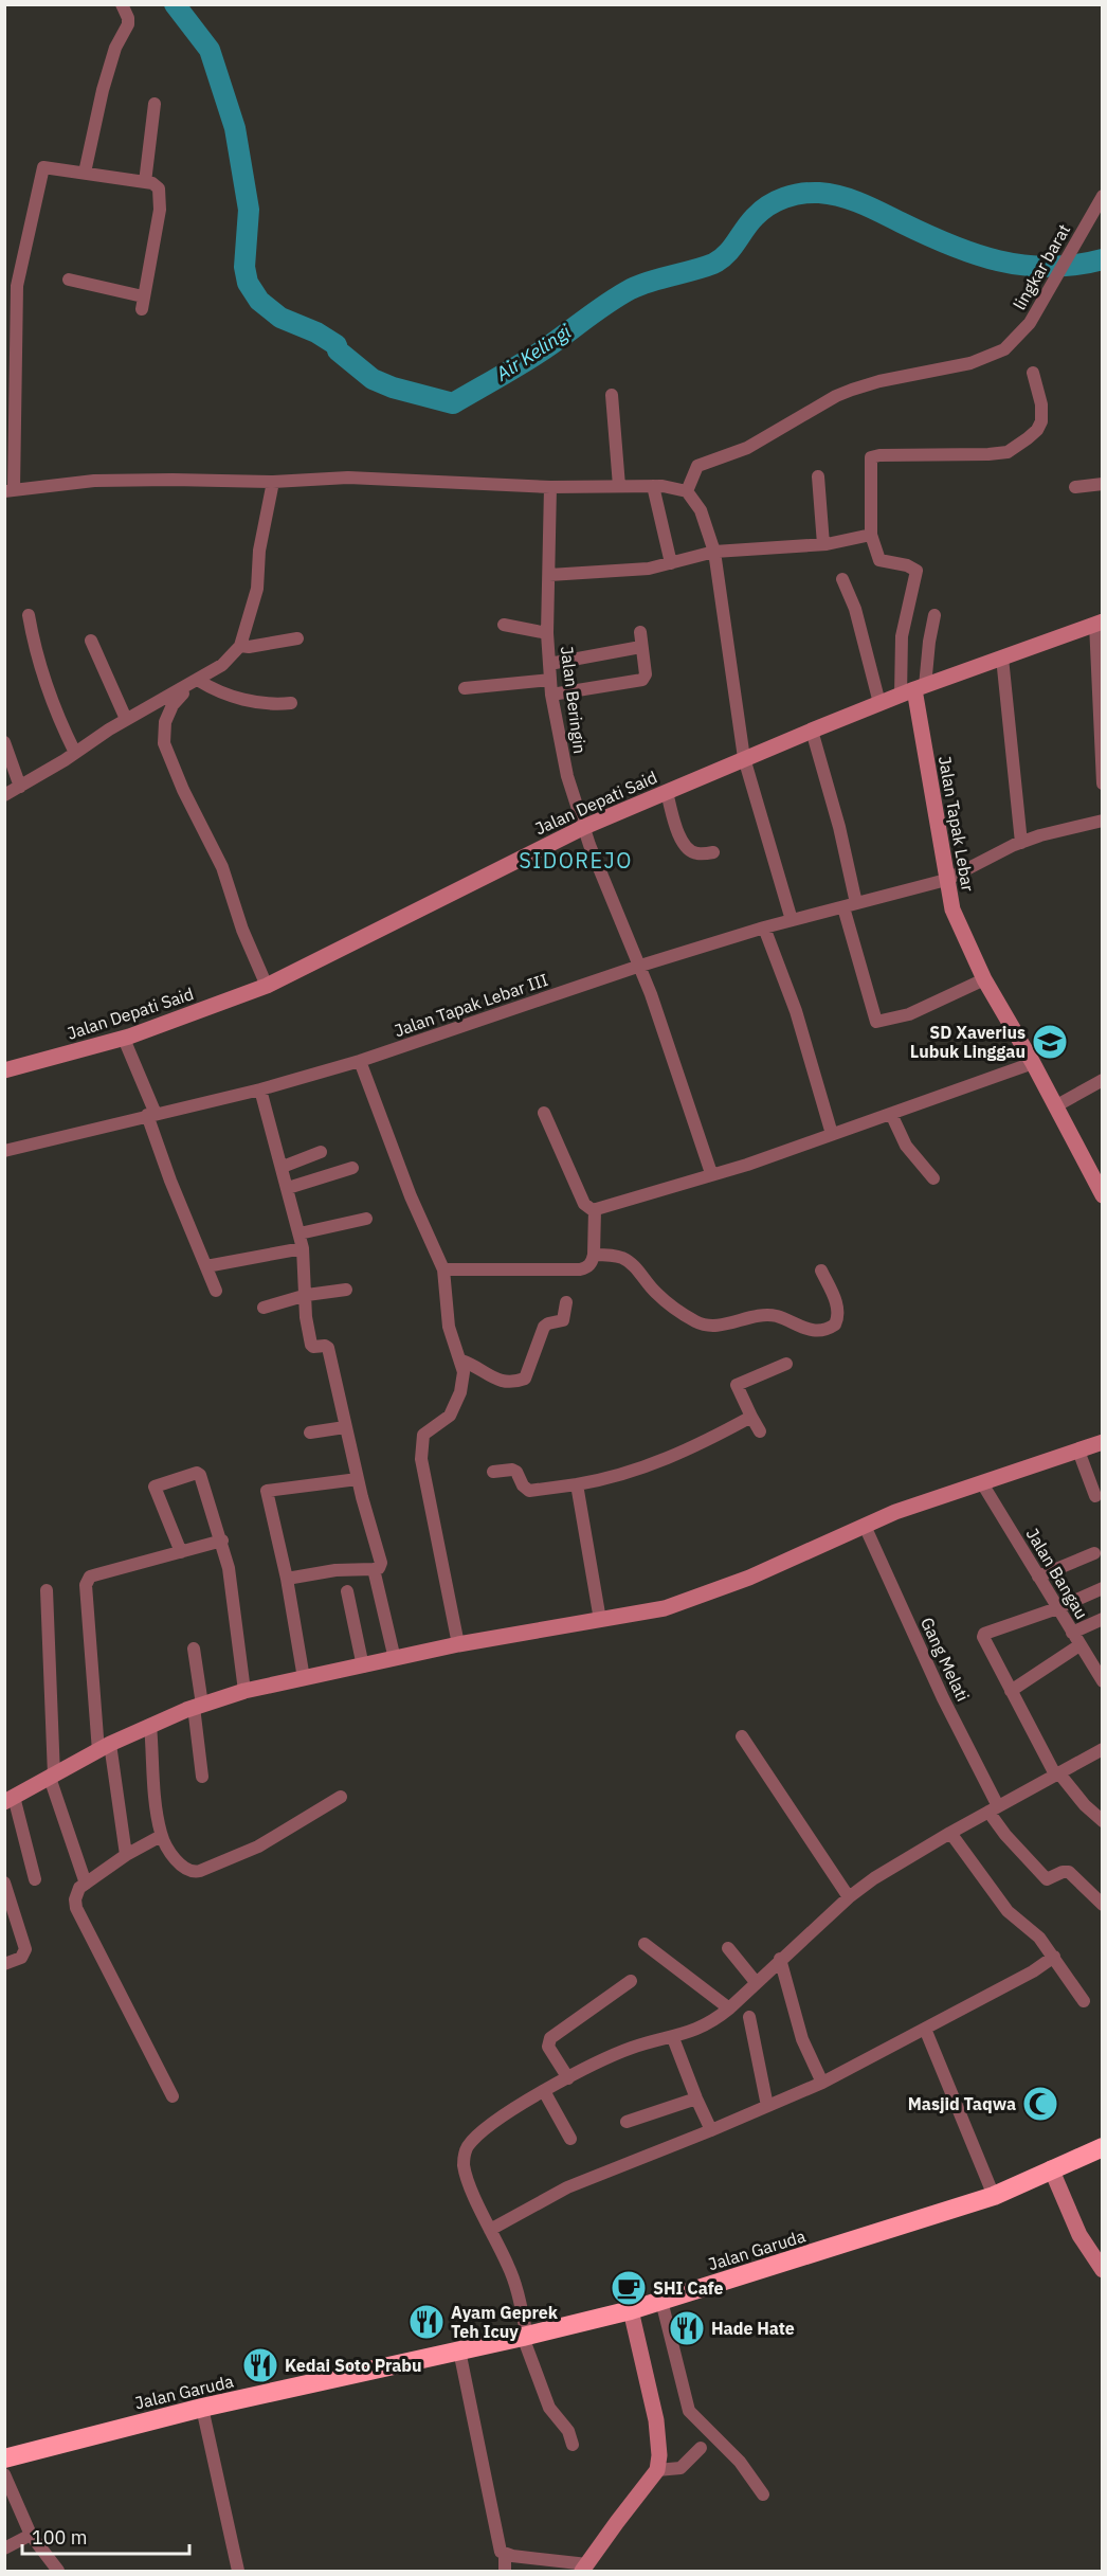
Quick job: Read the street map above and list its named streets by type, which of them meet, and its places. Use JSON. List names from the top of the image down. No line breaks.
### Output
{"streets":{"highway":["Jalan Garuda"],"street":["lingkar barat","Jalan Beringin","Jalan Depati Said","Jalan Tapak Lebar","Jalan Tapak Lebar III","Jalan Bangau","Gang Melati"]},"crossings":[["Jalan Beringin","Jalan Depati Said"],["Jalan Beringin","Jalan Tapak Lebar III"],["Jalan Depati Said","Jalan Tapak Lebar"],["Jalan Tapak Lebar","Jalan Tapak Lebar III"]],"districts":["SIDOREJO"],"water":["Air Kelingi"],"places":{"school or university":["SD Xaverius Lubuk Linggau"],"mosque":["Masjid Taqwa"],"cafe":["SHI Cafe"],"restaurant":["Ayam Geprek Teh Icuy","Hade Hate","Kedai Soto Prabu"]},"scale_bar":"100 m"}
